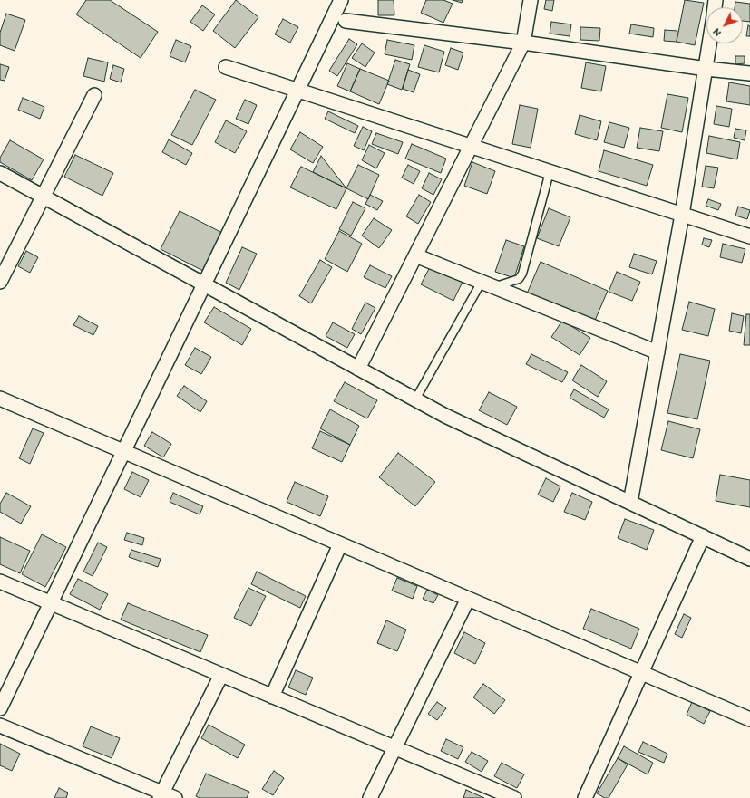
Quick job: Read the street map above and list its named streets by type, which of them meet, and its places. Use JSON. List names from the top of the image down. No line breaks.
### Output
{"north":"bottom left"}
